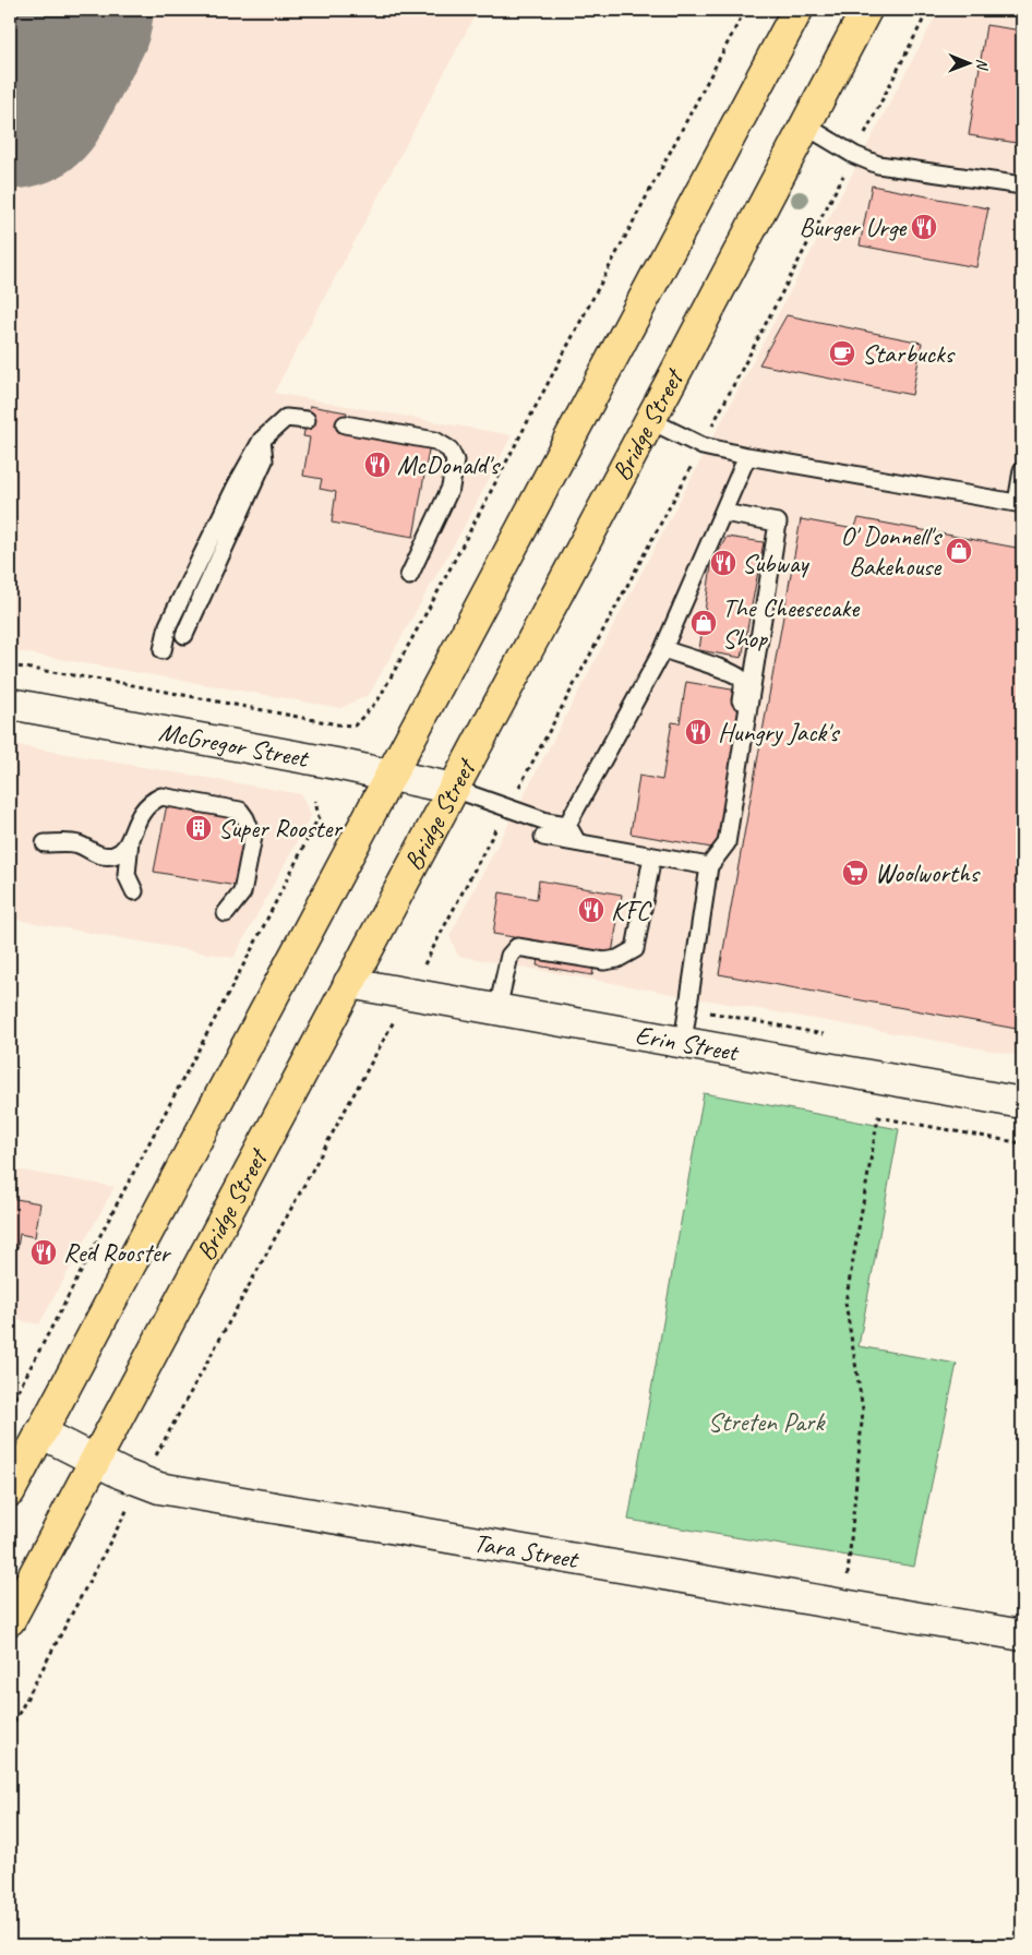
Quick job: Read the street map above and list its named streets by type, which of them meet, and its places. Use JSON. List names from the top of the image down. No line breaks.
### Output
{"streets":{"highway":["Bridge Street"],"street":["McGregor Street","Erin Street","Tara Street"]},"crossings":[["Bridge Street","McGregor Street"],["Bridge Street","Erin Street"],["Bridge Street","Tara Street"]],"parks":["Streten Park"],"places":{"restaurant":["Burger Urge","McDonald's","Subway","Hungry Jack's","KFC","Red Rooster"],"cafe":["Starbucks"],"shop":["O' Donnell's Bakehouse","The Cheesecake Shop"],"building":["Super Rooster"],"supermarket":["Woolworths"]},"north":"right"}
